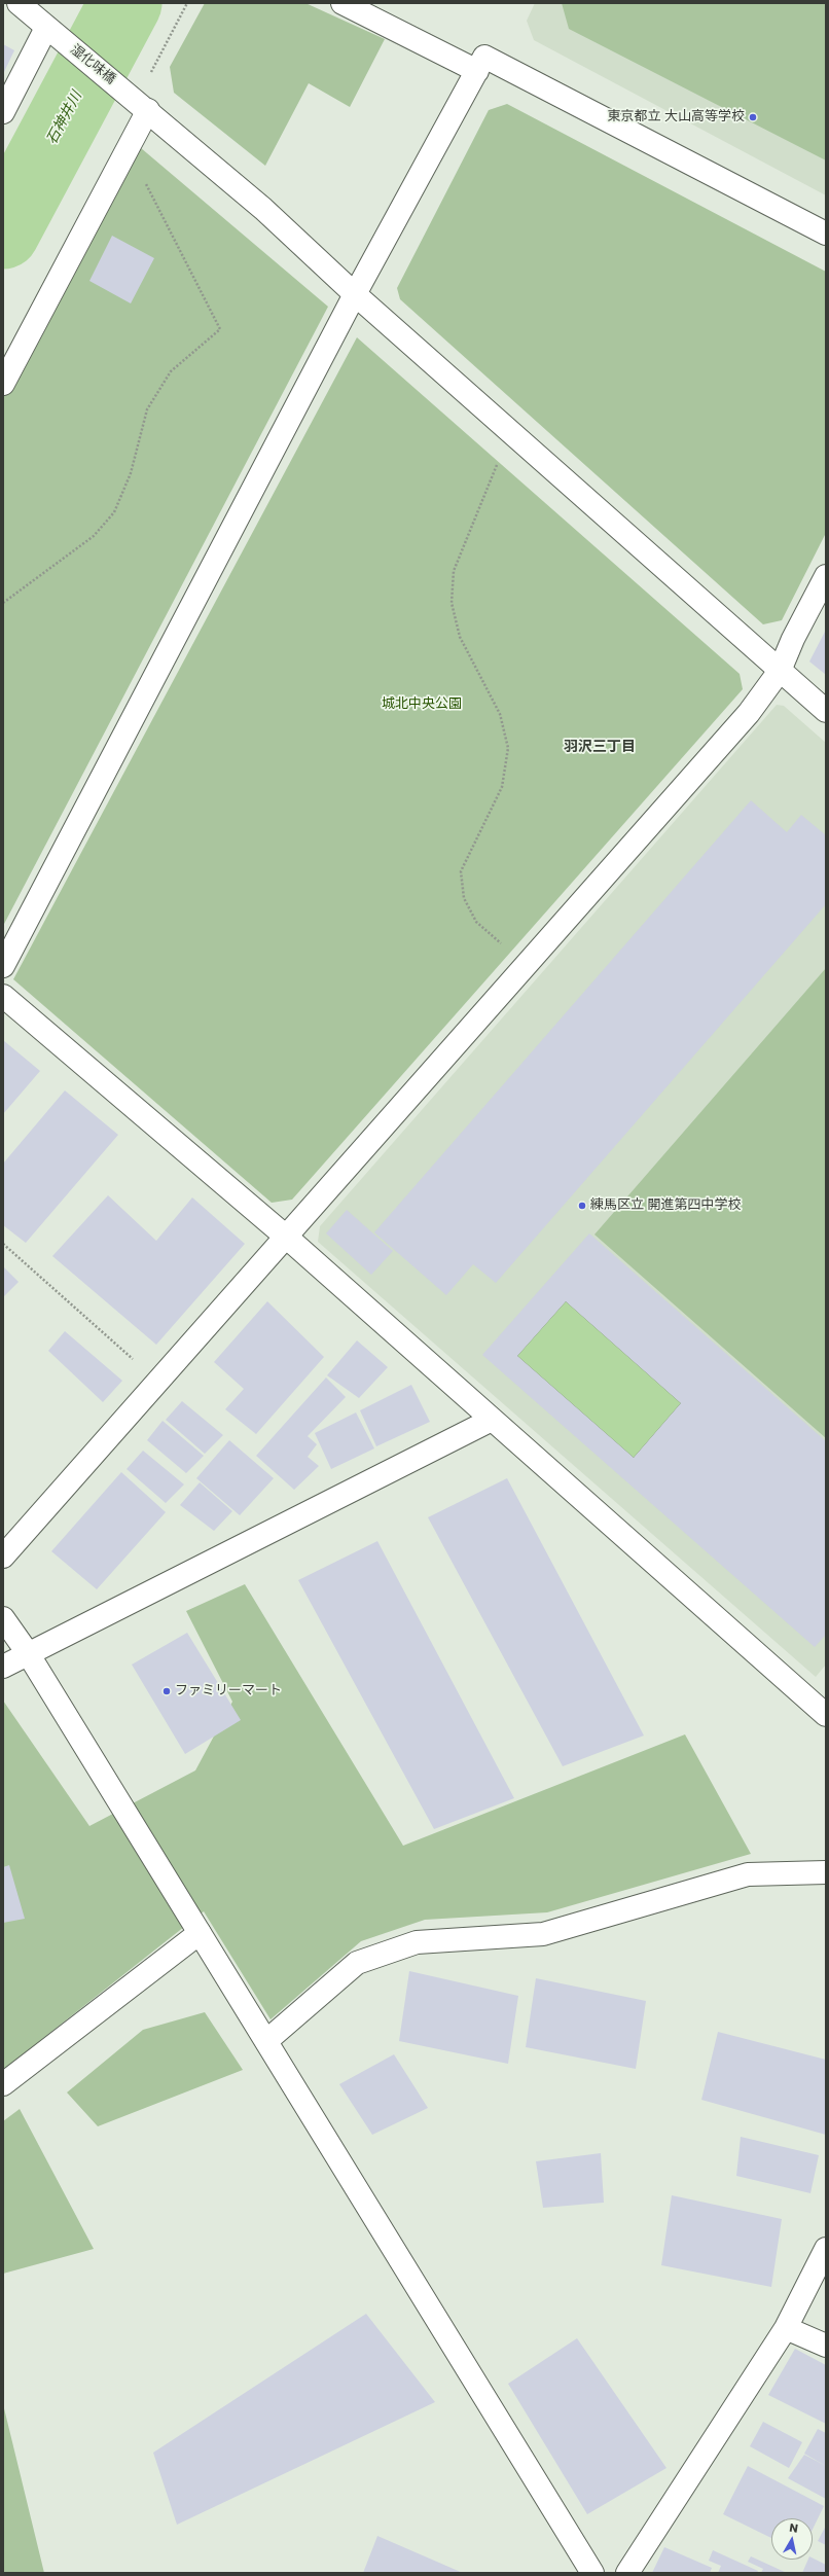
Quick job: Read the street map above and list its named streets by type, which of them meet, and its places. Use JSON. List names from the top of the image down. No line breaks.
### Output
{"streets":{"street":["湿化味橋"]},"districts":["羽沢三丁目"],"water":["石神井川"],"parks":["城北中央公園"],"places":["東京都立 大山高等学校","練馬区立 開進第四中学校","ファミリーマート"],"north":"top"}
